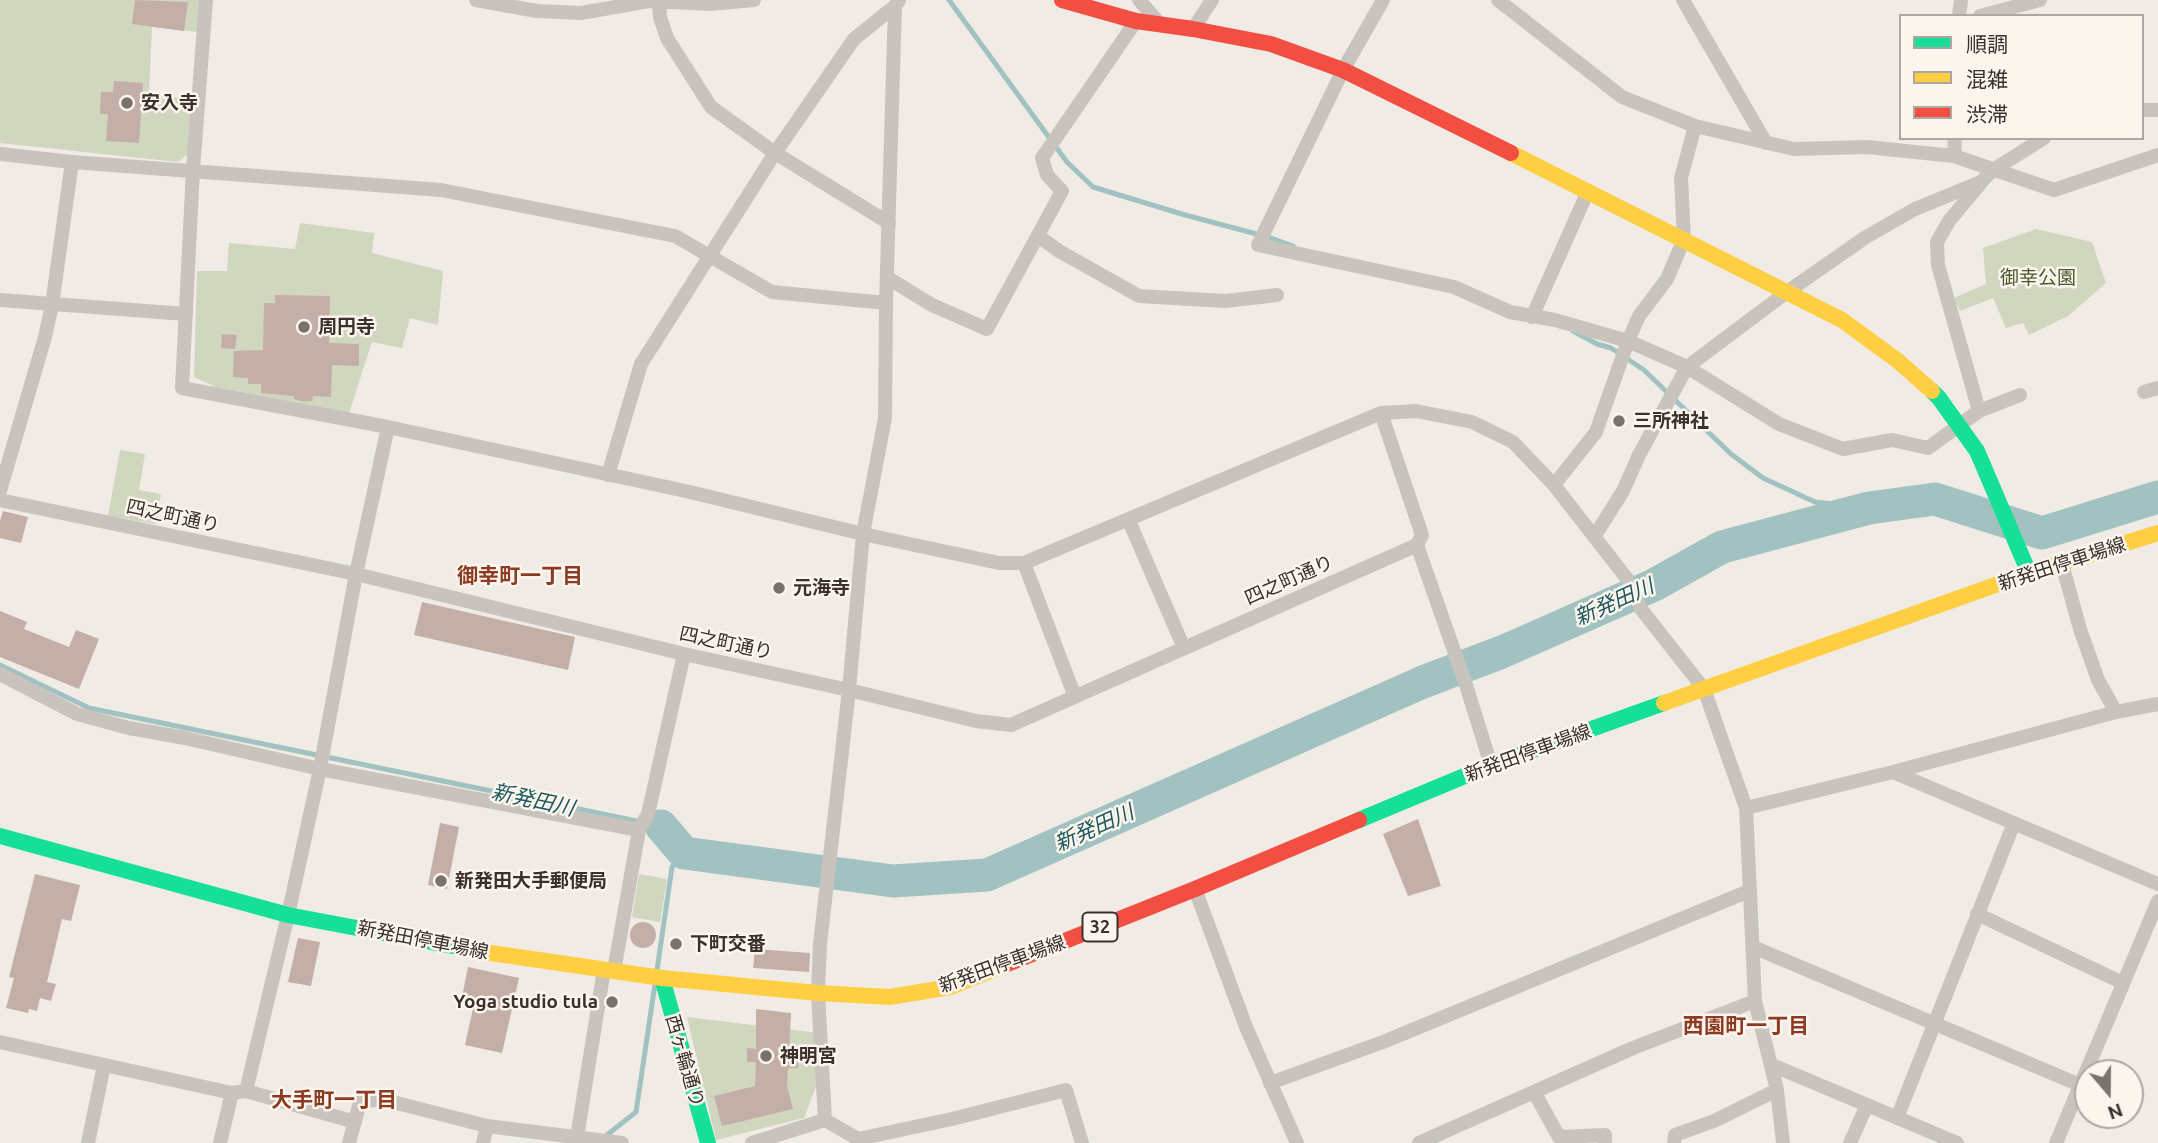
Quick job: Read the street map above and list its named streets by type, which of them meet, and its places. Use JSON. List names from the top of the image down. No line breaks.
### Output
{"streets":{"main road":["新発田停車場線","32","西ヶ輪通り"],"street":["四之町通り"]},"crossings":[["新発田停車場線","西ヶ輪通り"]],"districts":["御幸町一丁目","西園町一丁目","大手町一丁目"],"water":["新発田川"],"parks":["御幸公園"],"places":["安入寺","周円寺","三所神社","元海寺","新発田大手郵便局","下町交番","Yoga studio tula","神明宮"],"legend":["順調","混雑","渋滞"],"north":"bottom"}
